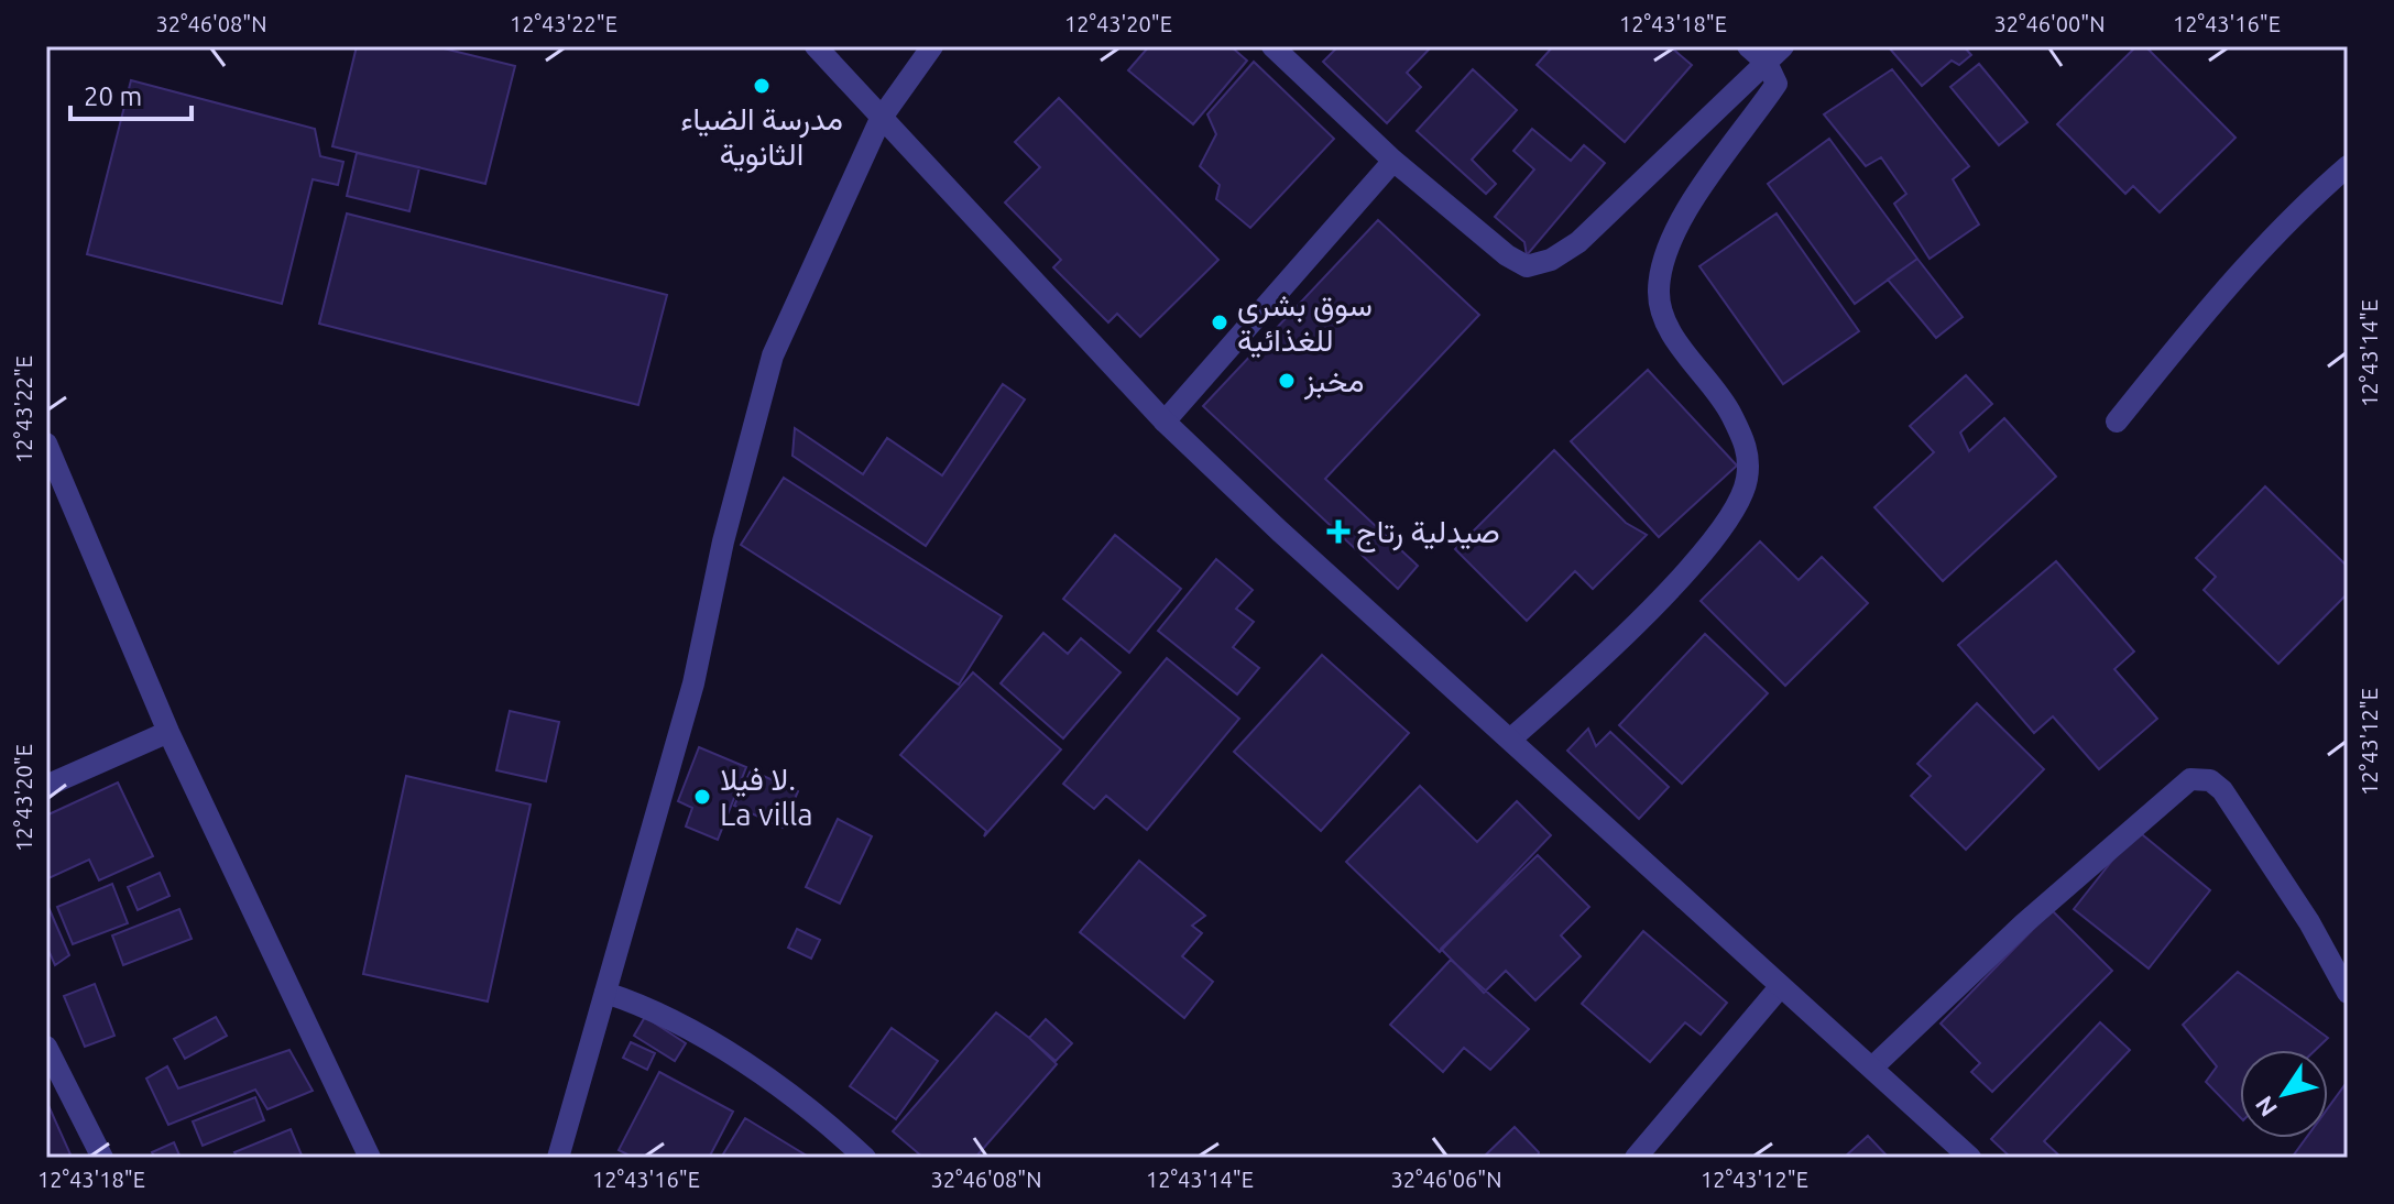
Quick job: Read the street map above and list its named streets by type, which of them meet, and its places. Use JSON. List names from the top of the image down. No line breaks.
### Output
{"places":{"other":["مدرسة الضياء الثانوية","سوق بشرى للغذائية","مخبز","لا فيلا. La villa"],"health":["صيدلية رتاج"]},"scale_bar":"20 m","north":"bottom left","coordinates":["32°46'08\"N","12°43'22\"E","12°43'20\"E","12°43'18\"E","32°46'00\"N","12°43'16\"E","12°43'14\"E","12°43'12\"E","32°46'06\"N"]}
